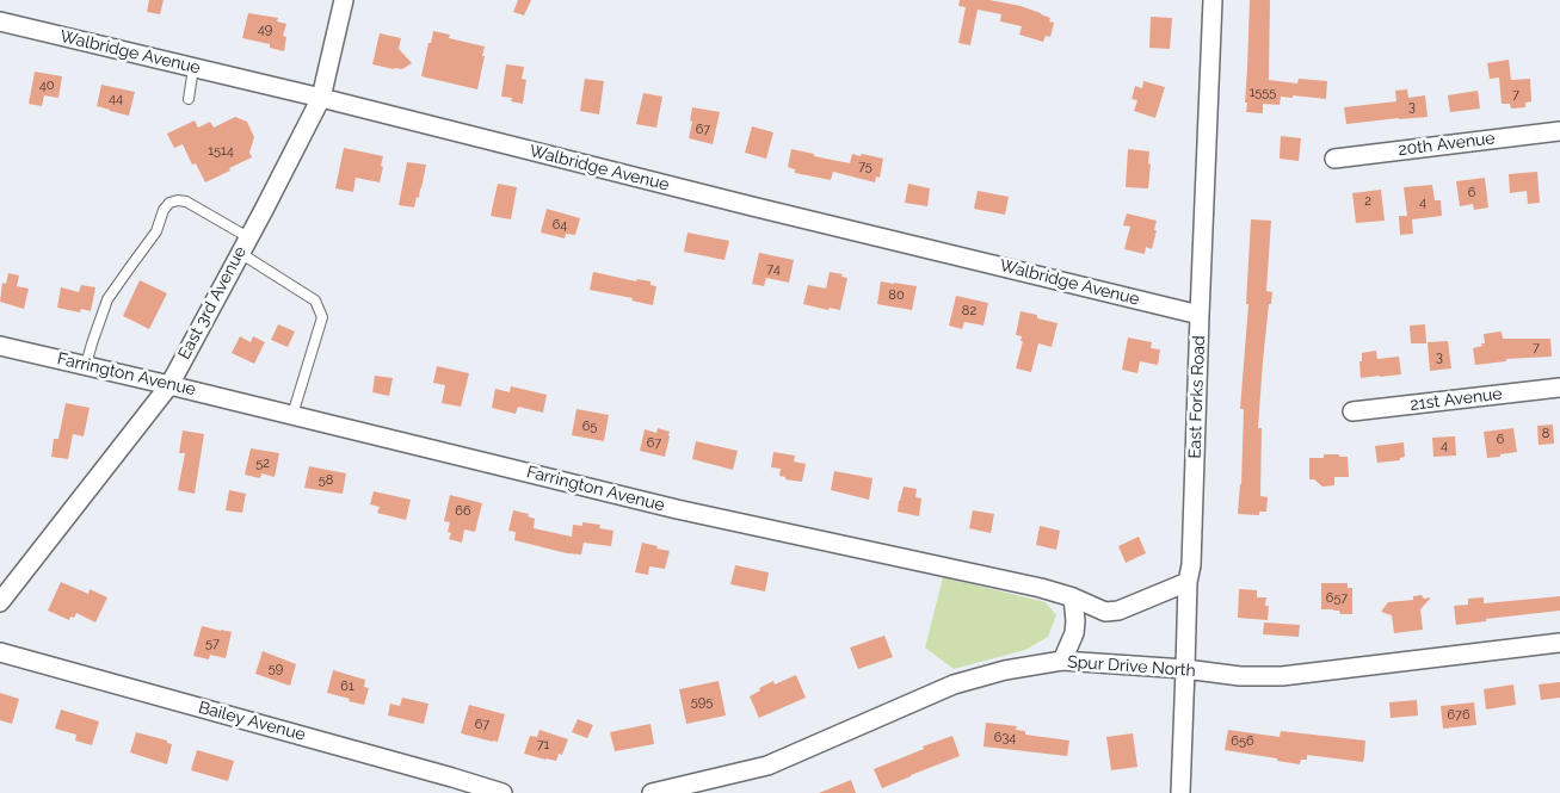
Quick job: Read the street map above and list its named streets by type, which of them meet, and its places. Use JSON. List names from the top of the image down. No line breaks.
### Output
{"streets":{"street":["Walbridge Avenue","20th Avenue","East 3rd Avenue","Farrington Avenue","East Forks Road","21st Avenue","Spur Drive North","Bailey Avenue"]},"crossings":[["Walbridge Avenue","East 3rd Avenue"],["Walbridge Avenue","East Forks Road"],["East 3rd Avenue","Farrington Avenue"],["East Forks Road","Spur Drive North"]],"house_numbers":["49","40","1555","7","44","3","67","1514","75","6","2","4","64","74","80","82","7","3","65","8","6","67","4","52","58","66","657","57","59","61","595","676","67","634","656","71"]}
